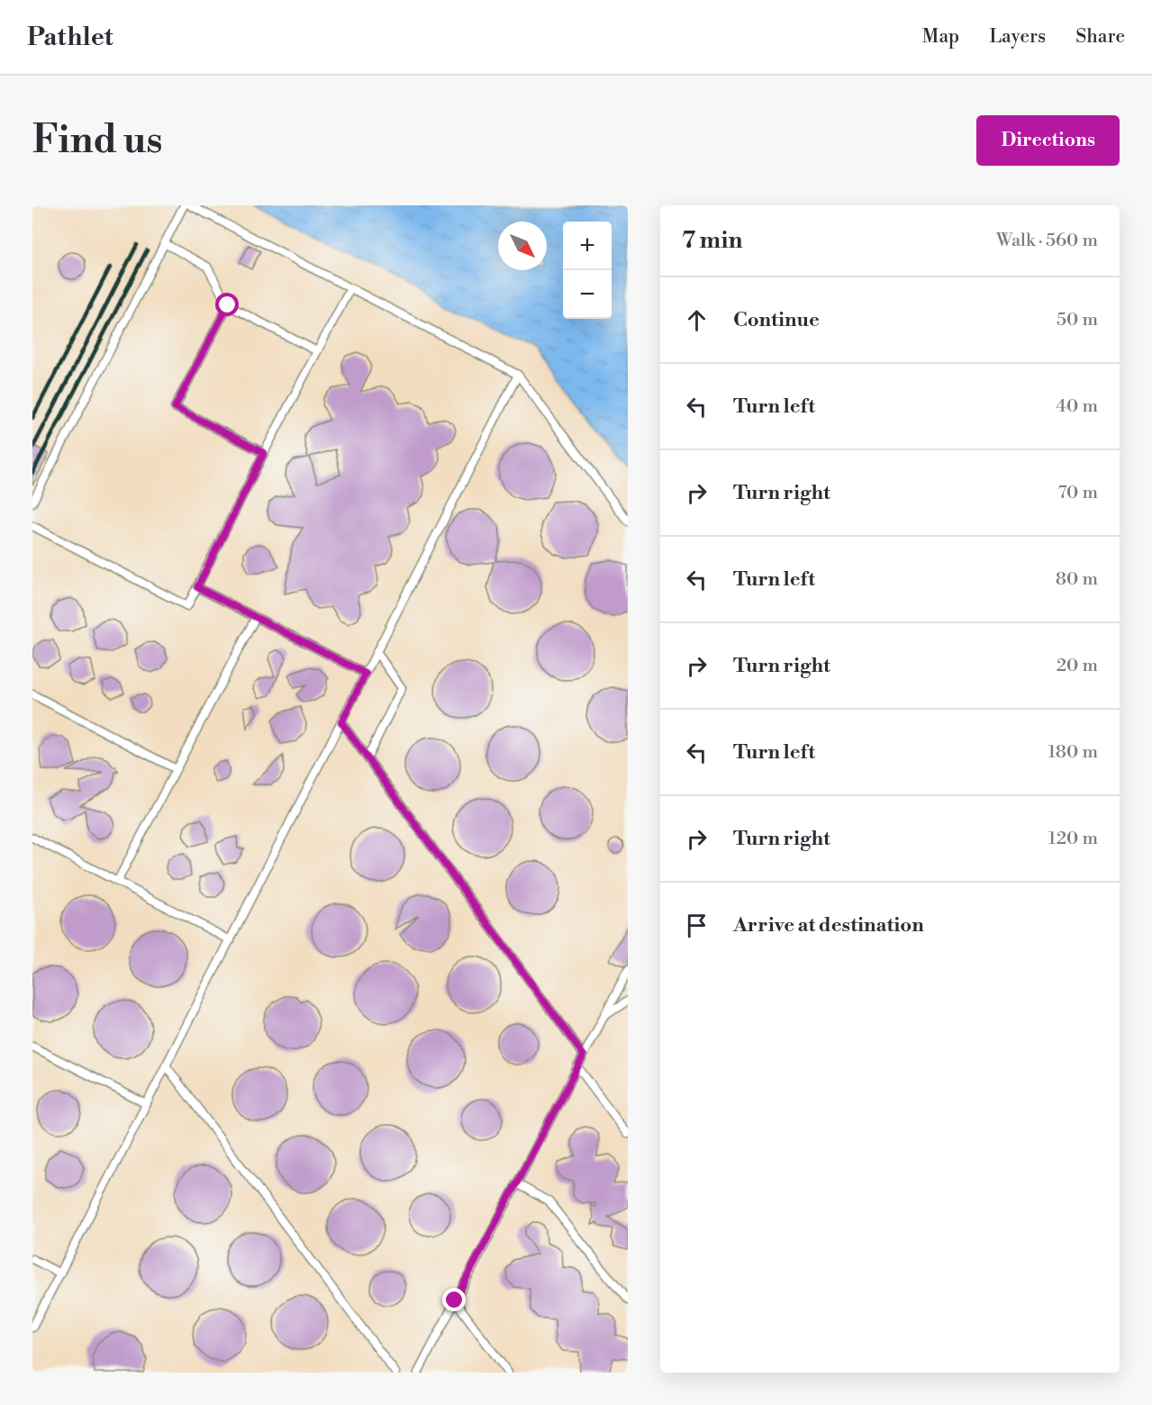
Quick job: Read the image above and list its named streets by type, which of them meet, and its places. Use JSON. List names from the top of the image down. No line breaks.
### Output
{"north":"bottom right","page":{"header":"Pathlet","nav":["Map","Layers","Share"],"buttons":"Directions","title":"Find us","heading":["7 min","Walk · 560 m"],"map_buttons":["+","−"],"list":[["Continue","50 m"],["Turn left","40 m"],["Turn right","70 m"],["Turn left","80 m"],["Turn right","20 m"],["Turn left","180 m"],["Turn right","120 m"],"Arrive at destination"]}}
